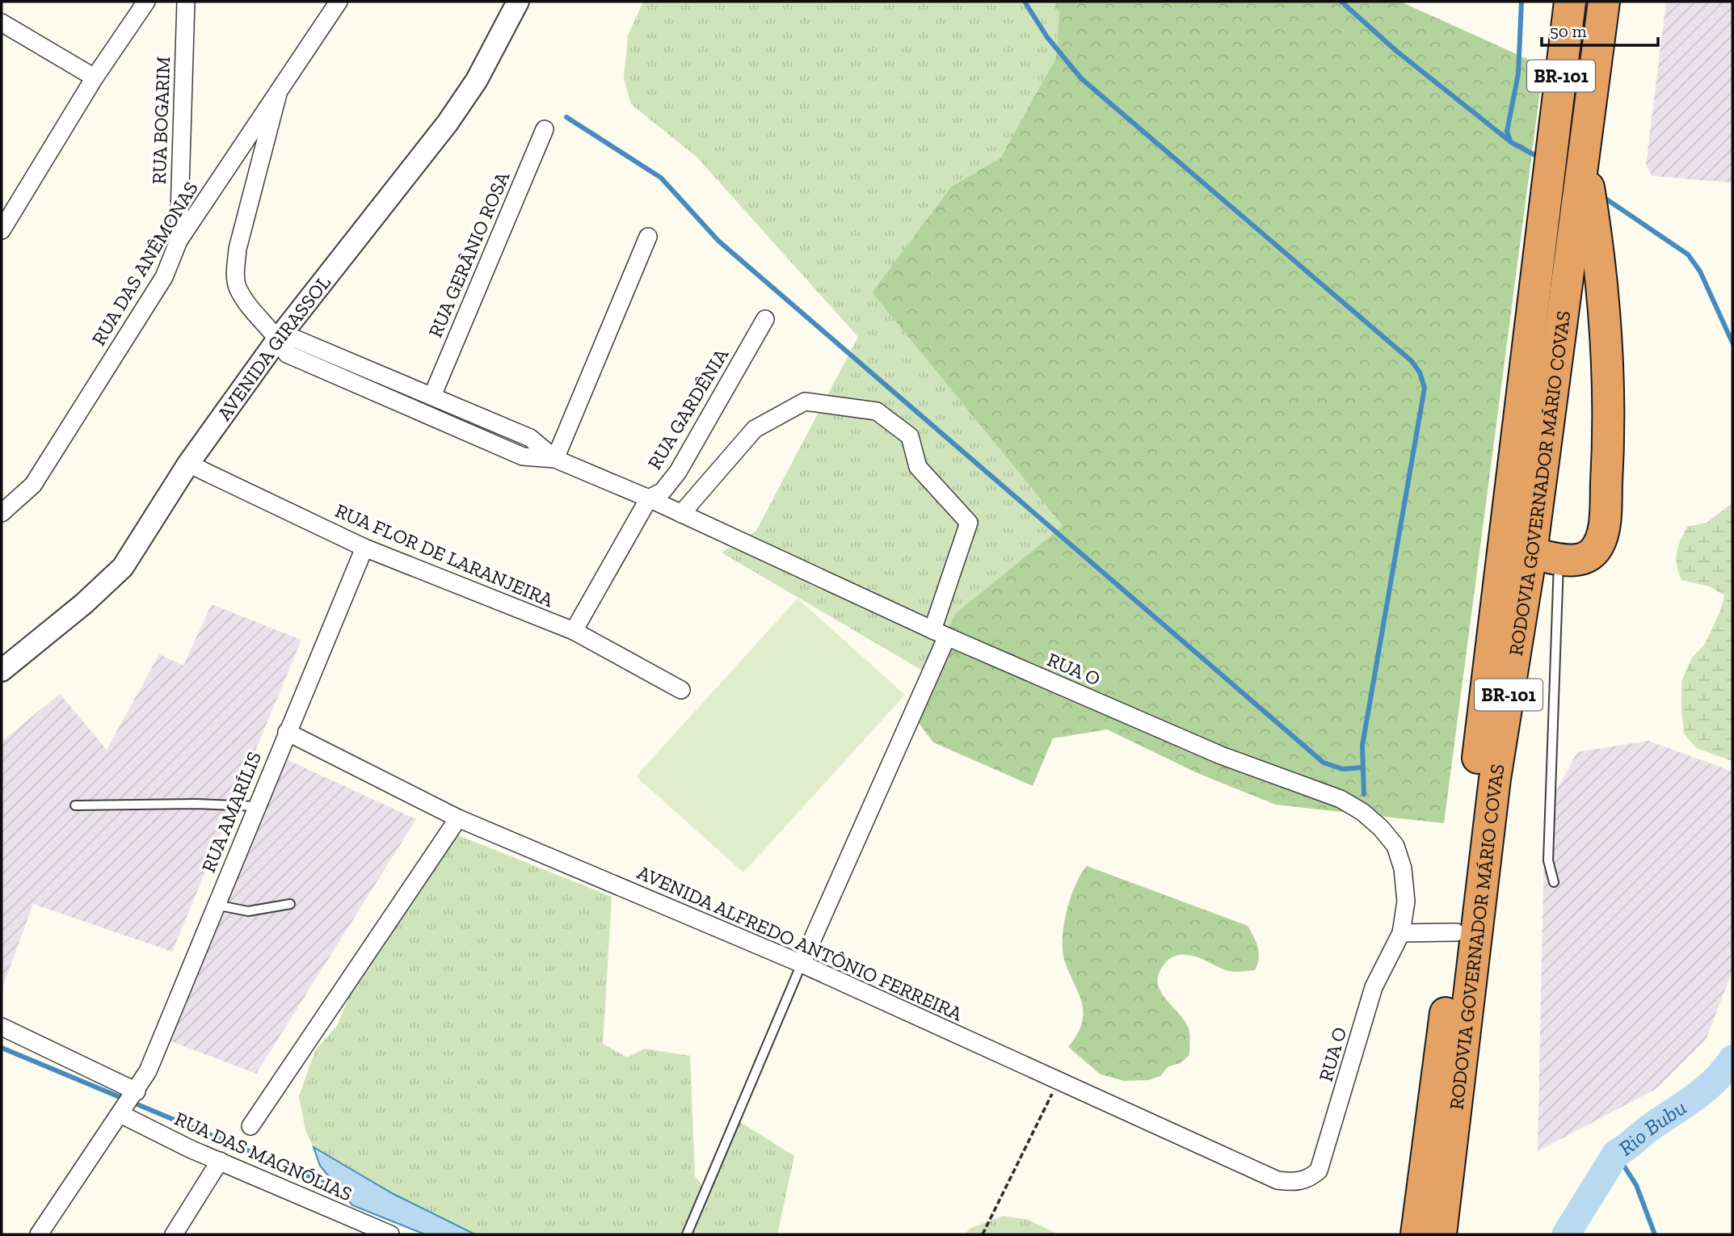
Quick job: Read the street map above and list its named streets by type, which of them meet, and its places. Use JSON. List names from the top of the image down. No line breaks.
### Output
{"streets":{"highway":["BR-101","RODOVIA GOVERNADOR MÁRIO COVAS"],"street":["RUA BOGARIM","RUA GERÂNIO ROSA","RUA DAS ANÊMONAS","AVENIDA GIRASSOL","RUA GARDÊNIA","RUA FLOR DE LARANJEIRA","RUA O","RUA AMARÍLIS","AVENIDA ALFREDO ANTÔNIO FERREIRA","RUA DAS MAGNÓLIAS"]},"crossings":[["RUA BOGARIM","RUA DAS ANÊMONAS"],["AVENIDA GIRASSOL","RUA FLOR DE LARANJEIRA"],["RUA GARDÊNIA","RUA FLOR DE LARANJEIRA"],["RUA GARDÊNIA","RUA O"],["RUA FLOR DE LARANJEIRA","RUA AMARÍLIS"],["RUA O","AVENIDA ALFREDO ANTÔNIO FERREIRA"],["RUA AMARÍLIS","AVENIDA ALFREDO ANTÔNIO FERREIRA"],["RUA AMARÍLIS","RUA DAS MAGNÓLIAS"]],"water":["Rio Bubu"],"scale_bar":"50 m"}
